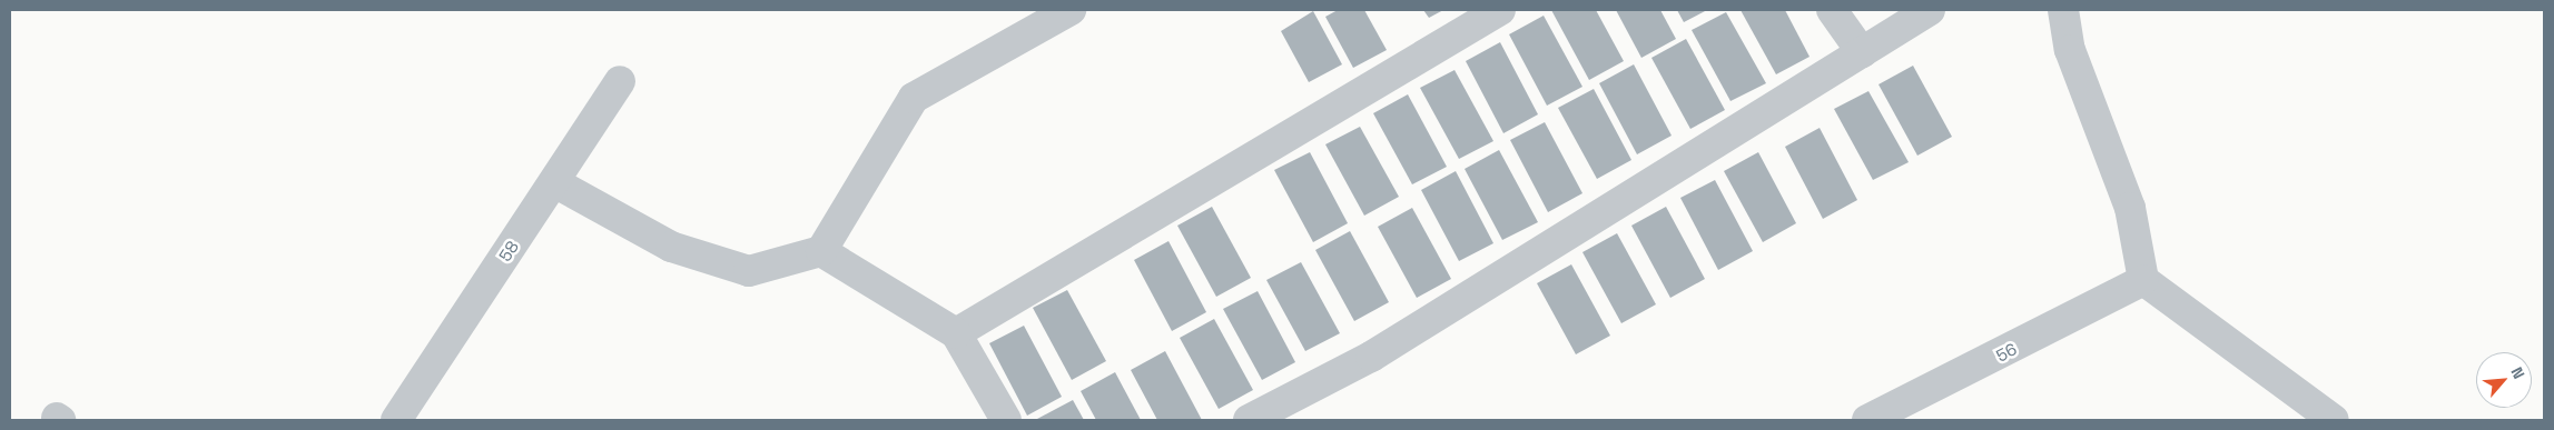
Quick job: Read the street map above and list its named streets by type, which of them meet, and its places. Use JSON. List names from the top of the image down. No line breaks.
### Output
{"streets":{"street":["58","56"]},"north":"top right"}
